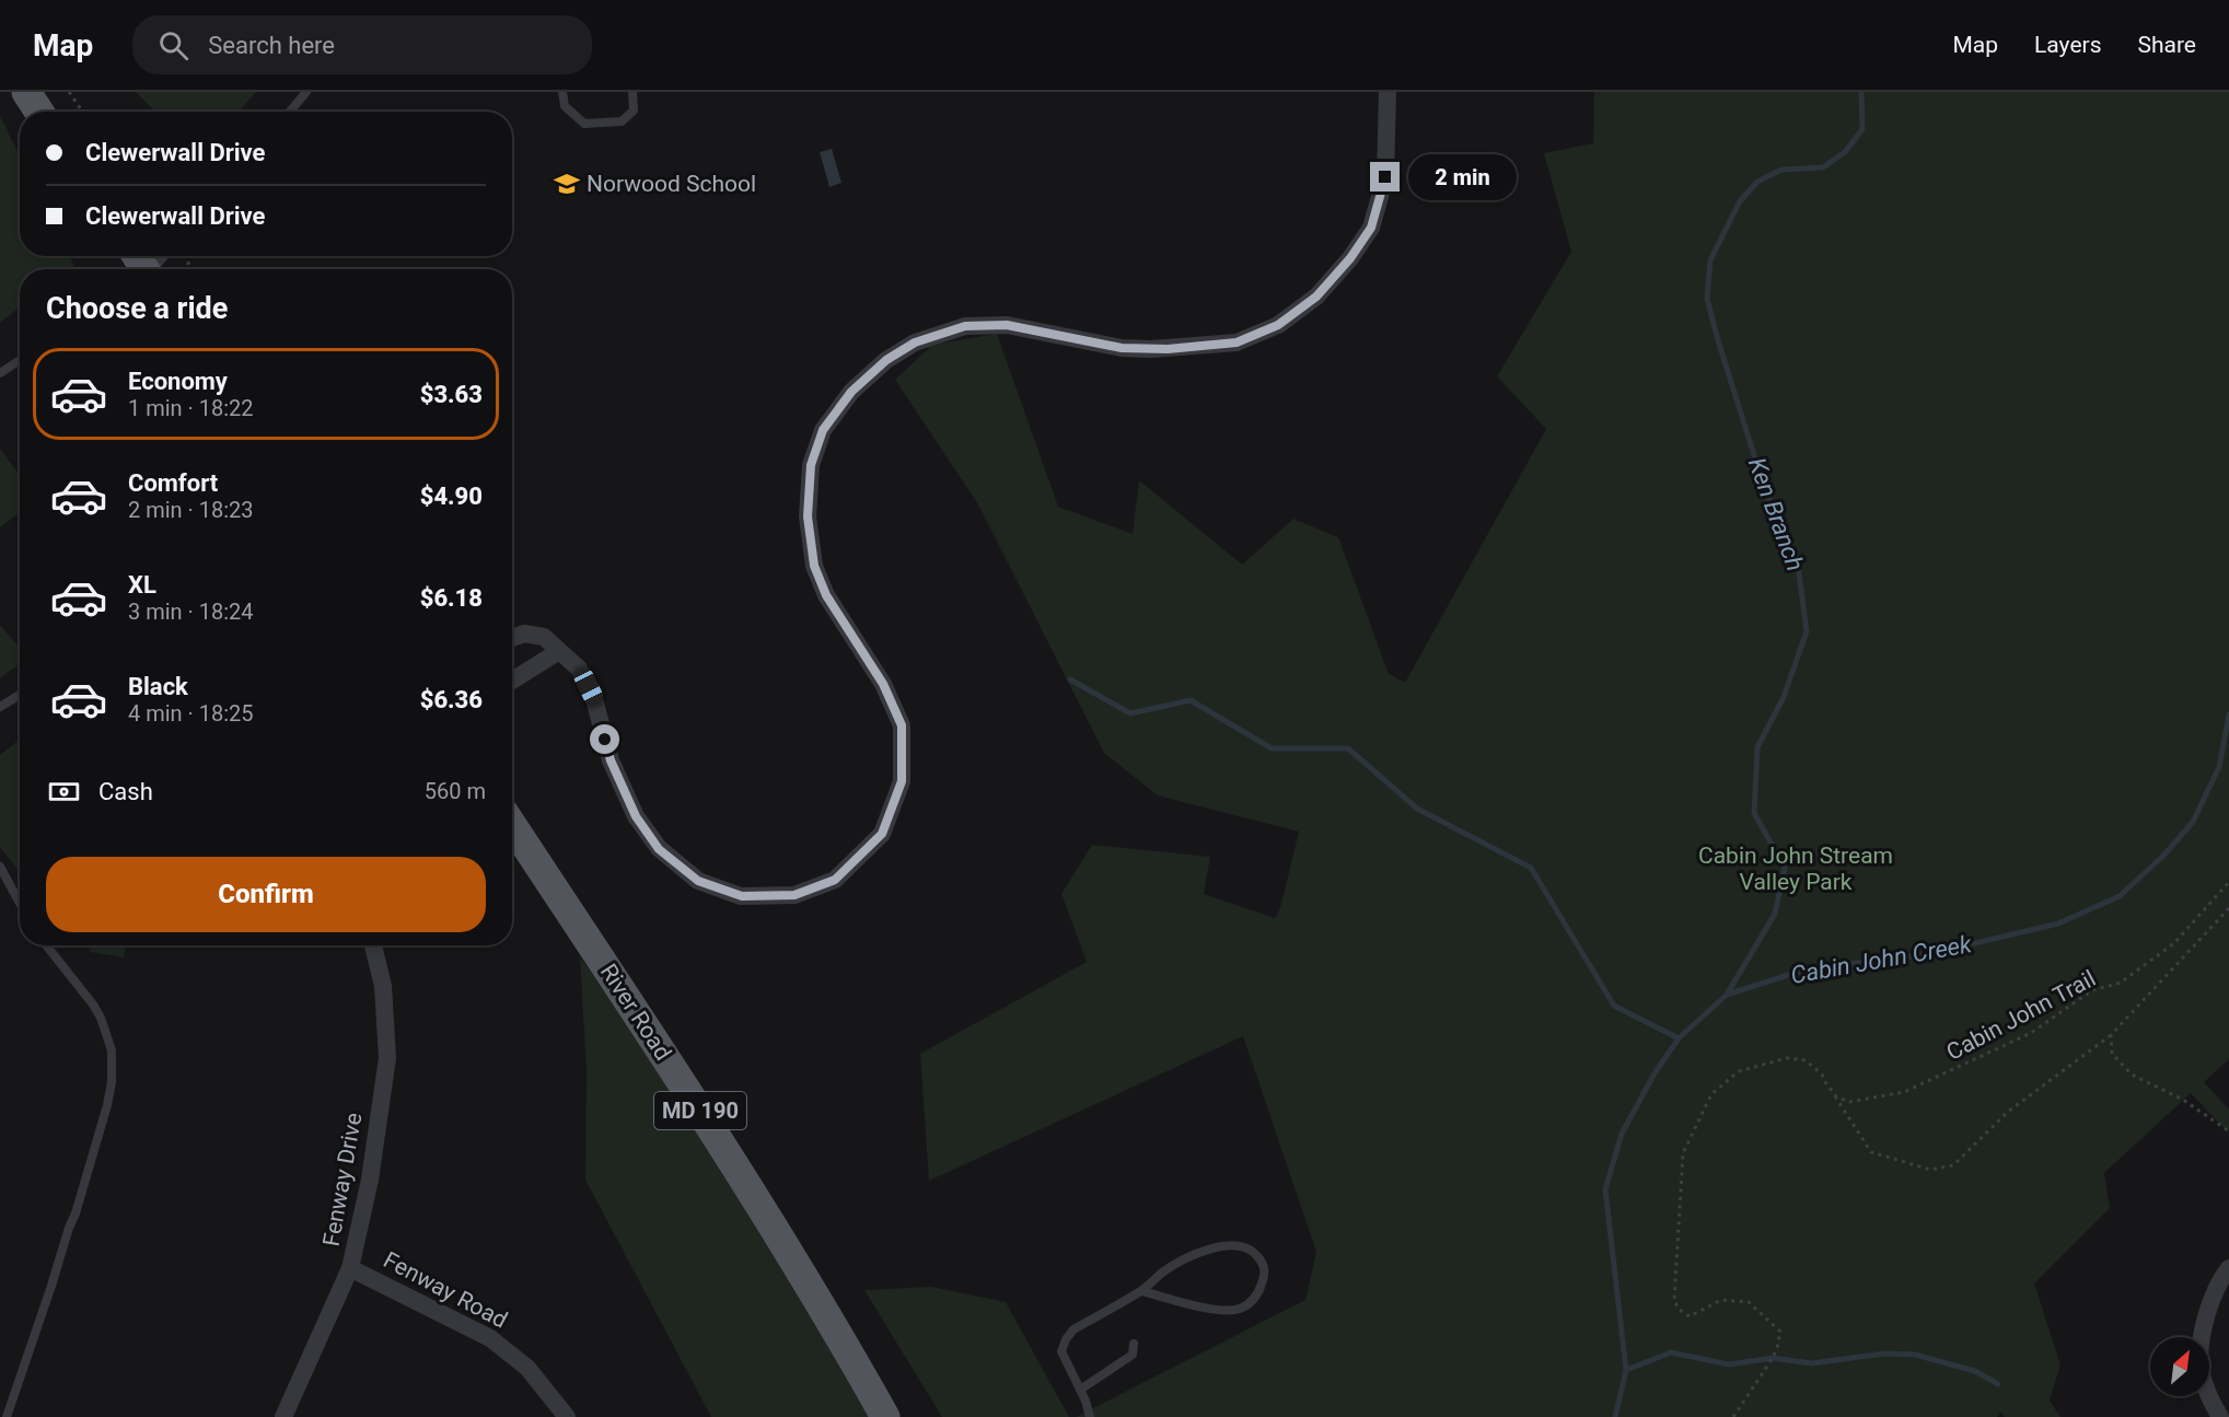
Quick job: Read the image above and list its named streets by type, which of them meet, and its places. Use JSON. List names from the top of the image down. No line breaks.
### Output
{"streets":{"main road":["River Road","MD 190"],"street":["Fenway Drive","Fenway Road"],"path":["Cabin John Trail"]},"crossings":[["Fenway Drive","Fenway Road"]],"water":["Ken Branch","Cabin John Creek"],"parks":["Cabin John Stream Valley Park"],"places":{"school or university":["Norwood School"]},"north":"top right","page":{"header":"Map","search":"Search here","nav":["Map","Layers","Share"],"banner":["Clewerwall Drive","Clewerwall Drive"],"bubble":"2 min","heading":"Choose a ride","list":[{"name":"Economy","note":"1 min · 18:22","value":"$3.63"},{"name":"Comfort","note":"2 min · 18:23","value":"$4.90"},{"name":"XL","note":"3 min · 18:24","value":"$6.18"},{"name":"Black","note":"4 min · 18:25","value":"$6.36"}],"pay":["Cash","560 m"],"buttons":"Confirm"}}
